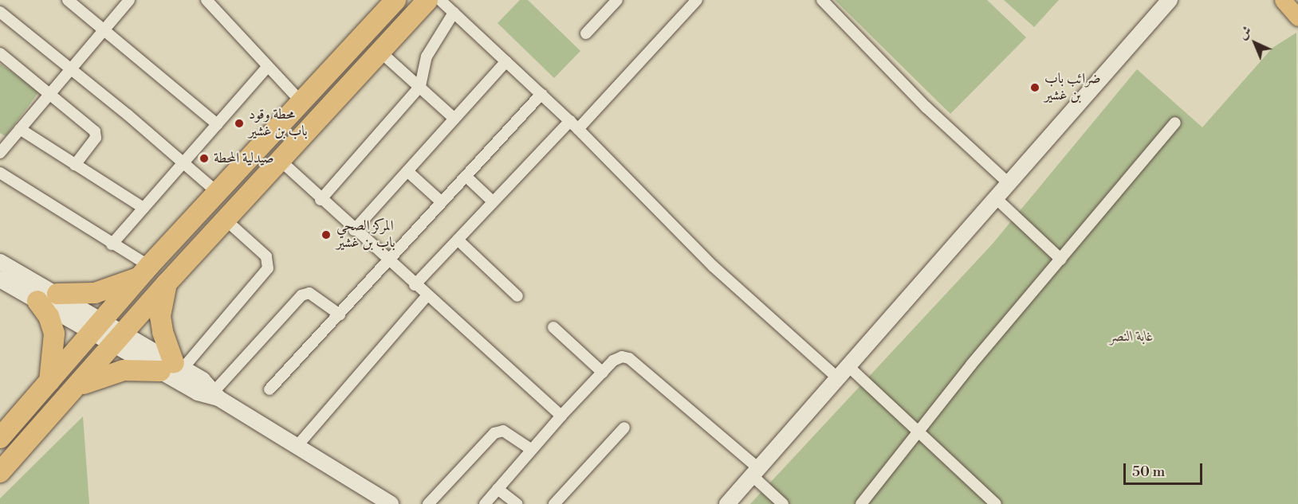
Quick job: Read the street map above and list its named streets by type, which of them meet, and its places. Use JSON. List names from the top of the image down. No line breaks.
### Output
{"parks":["غابة النصر"],"places":["ضرائب باب بن غشير","محطة وقود باب بن غشير","صيدلية المحطة","المركز الصحي باب بن غشير"],"scale_bar":"50 m","north":"top left"}
